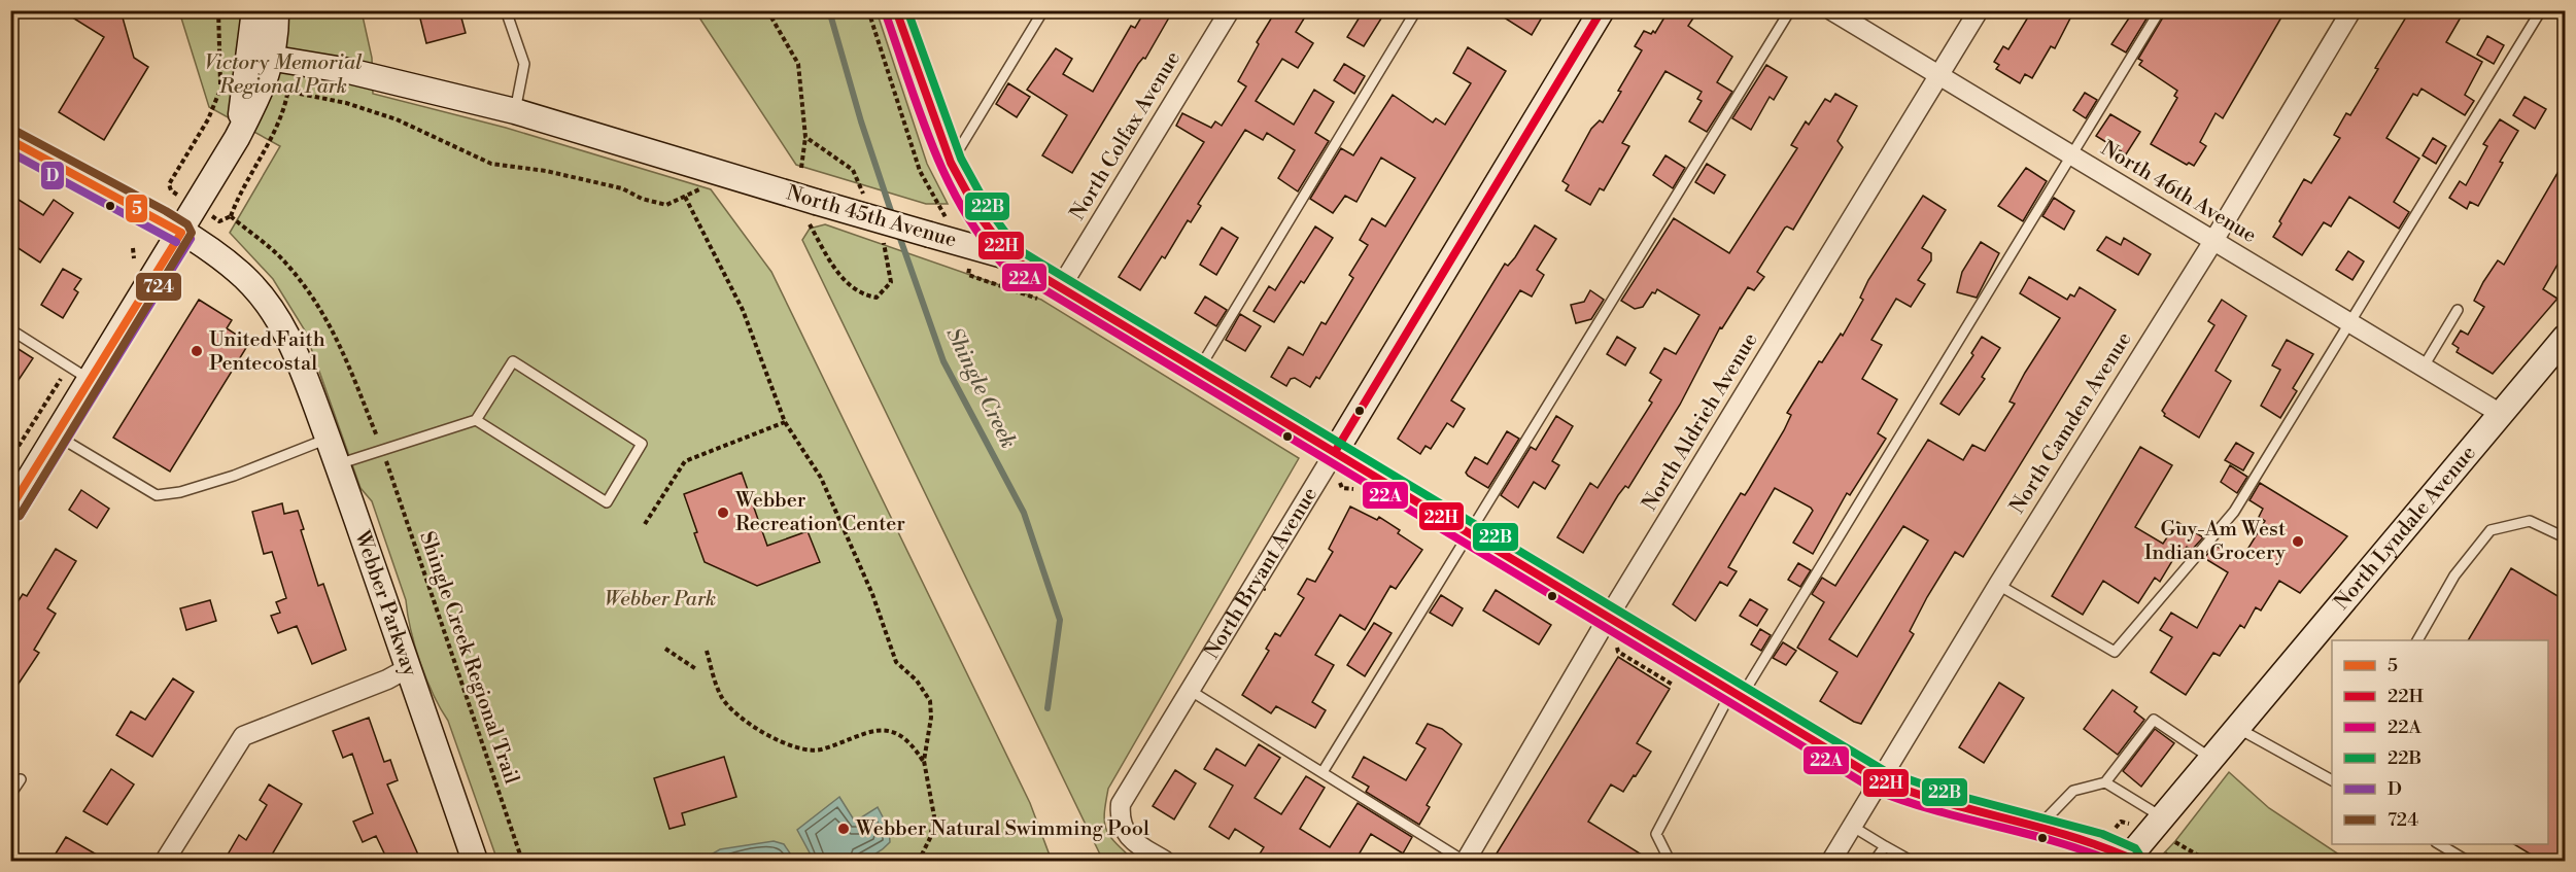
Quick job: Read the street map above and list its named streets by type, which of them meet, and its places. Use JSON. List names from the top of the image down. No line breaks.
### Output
{"streets":{"street":["North Colfax Avenue","North 46th Avenue","North 45th Avenue","North Aldrich Avenue","North Camden Avenue","North Lyndale Avenue","North Bryant Avenue","Webber Parkway"],"path":["Shingle Creek Regional Trail"]},"crossings":[["North Colfax Avenue","North 45th Avenue"],["North 46th Avenue","North Aldrich Avenue"],["North 46th Avenue","North Camden Avenue"],["North 46th Avenue","North Lyndale Avenue"],["North 45th Avenue","North Aldrich Avenue"],["North 45th Avenue","North Camden Avenue"],["North 45th Avenue","North Lyndale Avenue"],["North 45th Avenue","North Bryant Avenue"]],"water":["Shingle Creek"],"parks":["Victory Memorial Regional Park","Webber Park"],"places":["United Faith Pentecostal","Webber Recreation Center","Guy-Am West Indian Grocery","Webber Natural Swimming Pool"],"lines":["transit line 22H","transit line 22B","transit line 22A","transit line 724","transit line 5","transit line D"],"legend":["5","22H","22A","22B","D","724"]}
